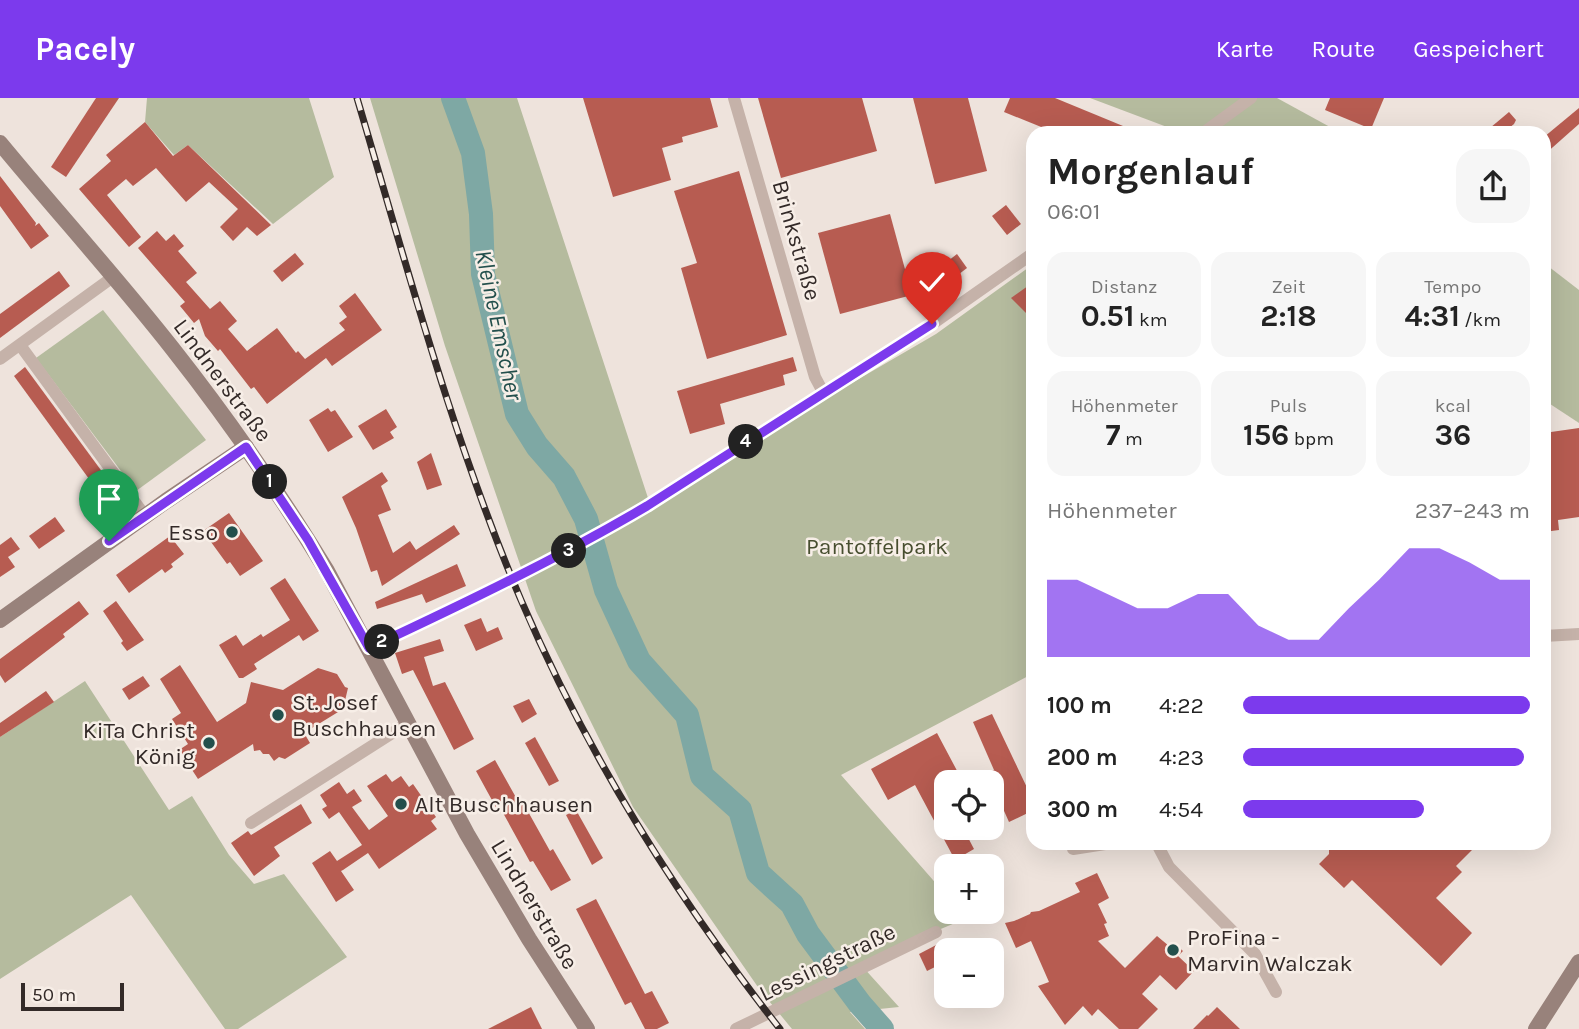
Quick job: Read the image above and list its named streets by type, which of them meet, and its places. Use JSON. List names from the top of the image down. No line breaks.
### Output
{"streets":{"street":["Brinkstraße","Lindnerstraße","Lessingstraße"]},"water":["Kleine Emscher"],"parks":["Pantoffelpark"],"places":["Esso","St. Josef Buschhausen","KiTa Christ König","Alt Buschhausen","ProFina - Marvin Walczak"],"scale_bar":"50 m","page":{"header":"Pacely","nav":["Karte","Route","Gespeichert"],"heading":["Morgenlauf","06:01"],"stats":[["Distanz","0.51 km"],["Zeit","2:18"],["Tempo","4:31 /km"],["Höhenmeter","7 m"],["Puls","156 bpm"],["kcal","36"]],"pins":["4","1","3","2"],"chart":["Höhenmeter","237–243 m"],"list":[{"name":"100 m","note":"4:22"},{"name":"200 m","note":"4:23"},{"name":"300 m","note":"4:54"}],"map_buttons":["+","−"],"scale":"50 m"}}
